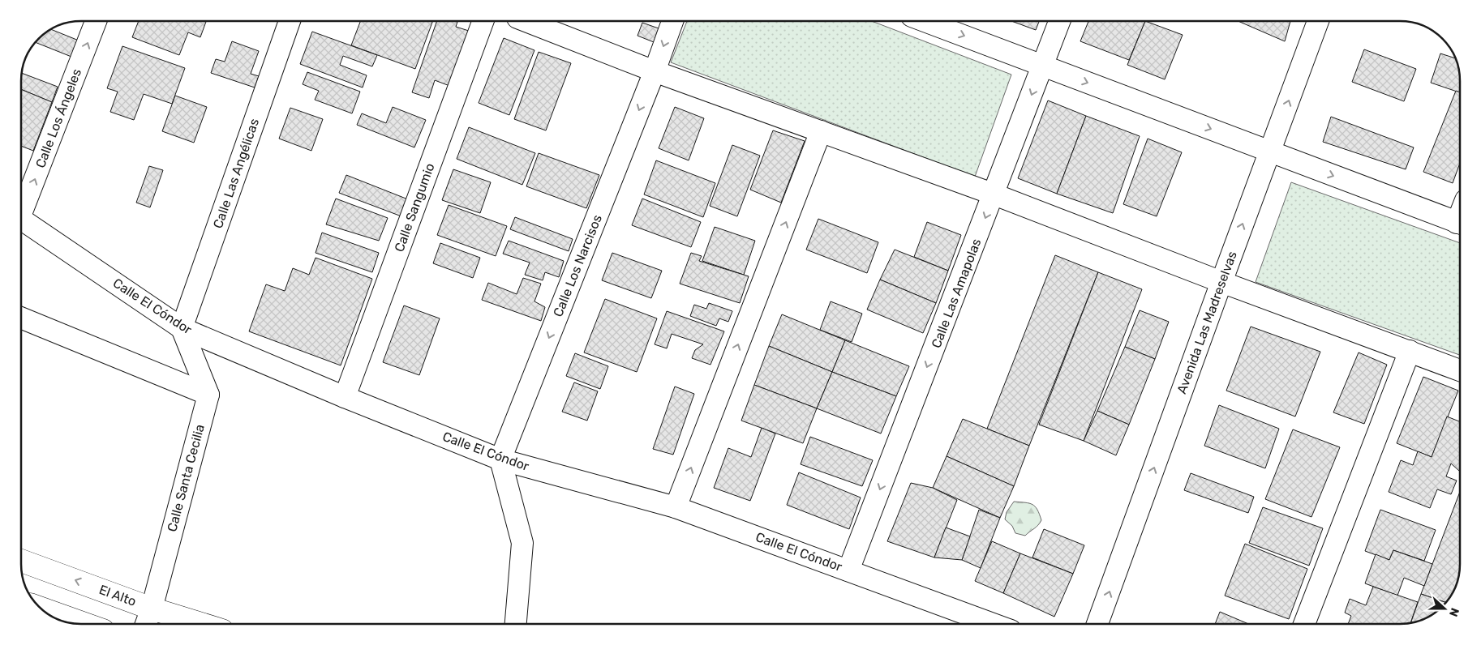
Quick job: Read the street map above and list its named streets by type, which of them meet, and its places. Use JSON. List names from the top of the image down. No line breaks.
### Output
{"streets":{"street":["Calle Los Ángeles","Calle Las Angélicas","Calle Sangumio","Calle Los Narcisos","Calle Las Amapolas","Calle El Cóndor","Avenida Las Madreselvas","Calle Santa Cecilia","El Alto"]},"crossings":[["Calle Las Angélicas","Calle El Cóndor"],["Calle Sangumio","Calle El Cóndor"],["Calle Los Narcisos","Calle El Cóndor"],["Calle Las Amapolas","Calle El Cóndor"],["Calle Santa Cecilia","El Alto"]],"one_way":["Calle Los Ángeles","Avenida Las Madreselvas"],"north":"right"}
